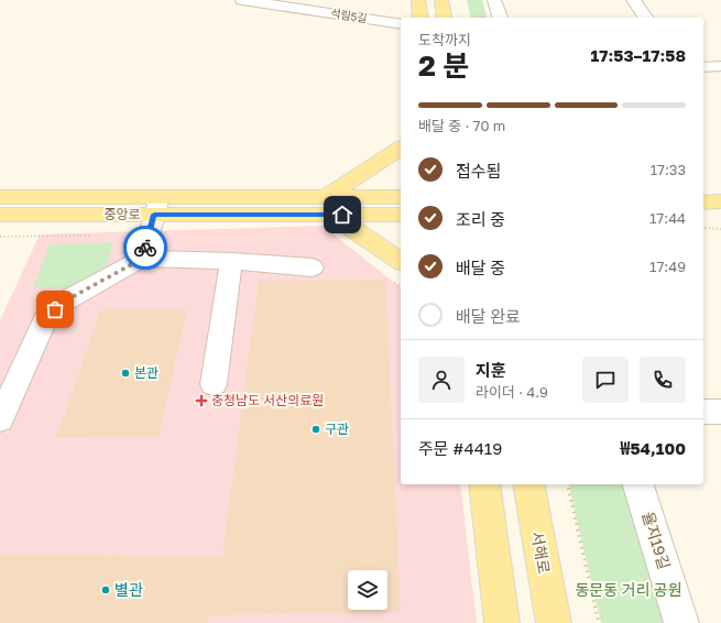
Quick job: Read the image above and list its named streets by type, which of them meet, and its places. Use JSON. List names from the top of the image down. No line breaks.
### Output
{"streets":{"main road":["중앙로","서해로"],"street":["석림5길","율지19길"]},"parks":["동문동 거리 공원"],"places":{"other":["본관","구관","별관"],"health":["충청남도 서산의료원"]},"page":{"heading":["2 분","도착까지","17:53–17:58"],"panel":["지훈","라이더 · 4.9","주문 #4419","₩54,100"],"bar":"배달 중 · 70 m","list":[["접수됨","17:33"],["조리 중","17:44"],["배달 중","17:49"],"배달 완료"]}}
